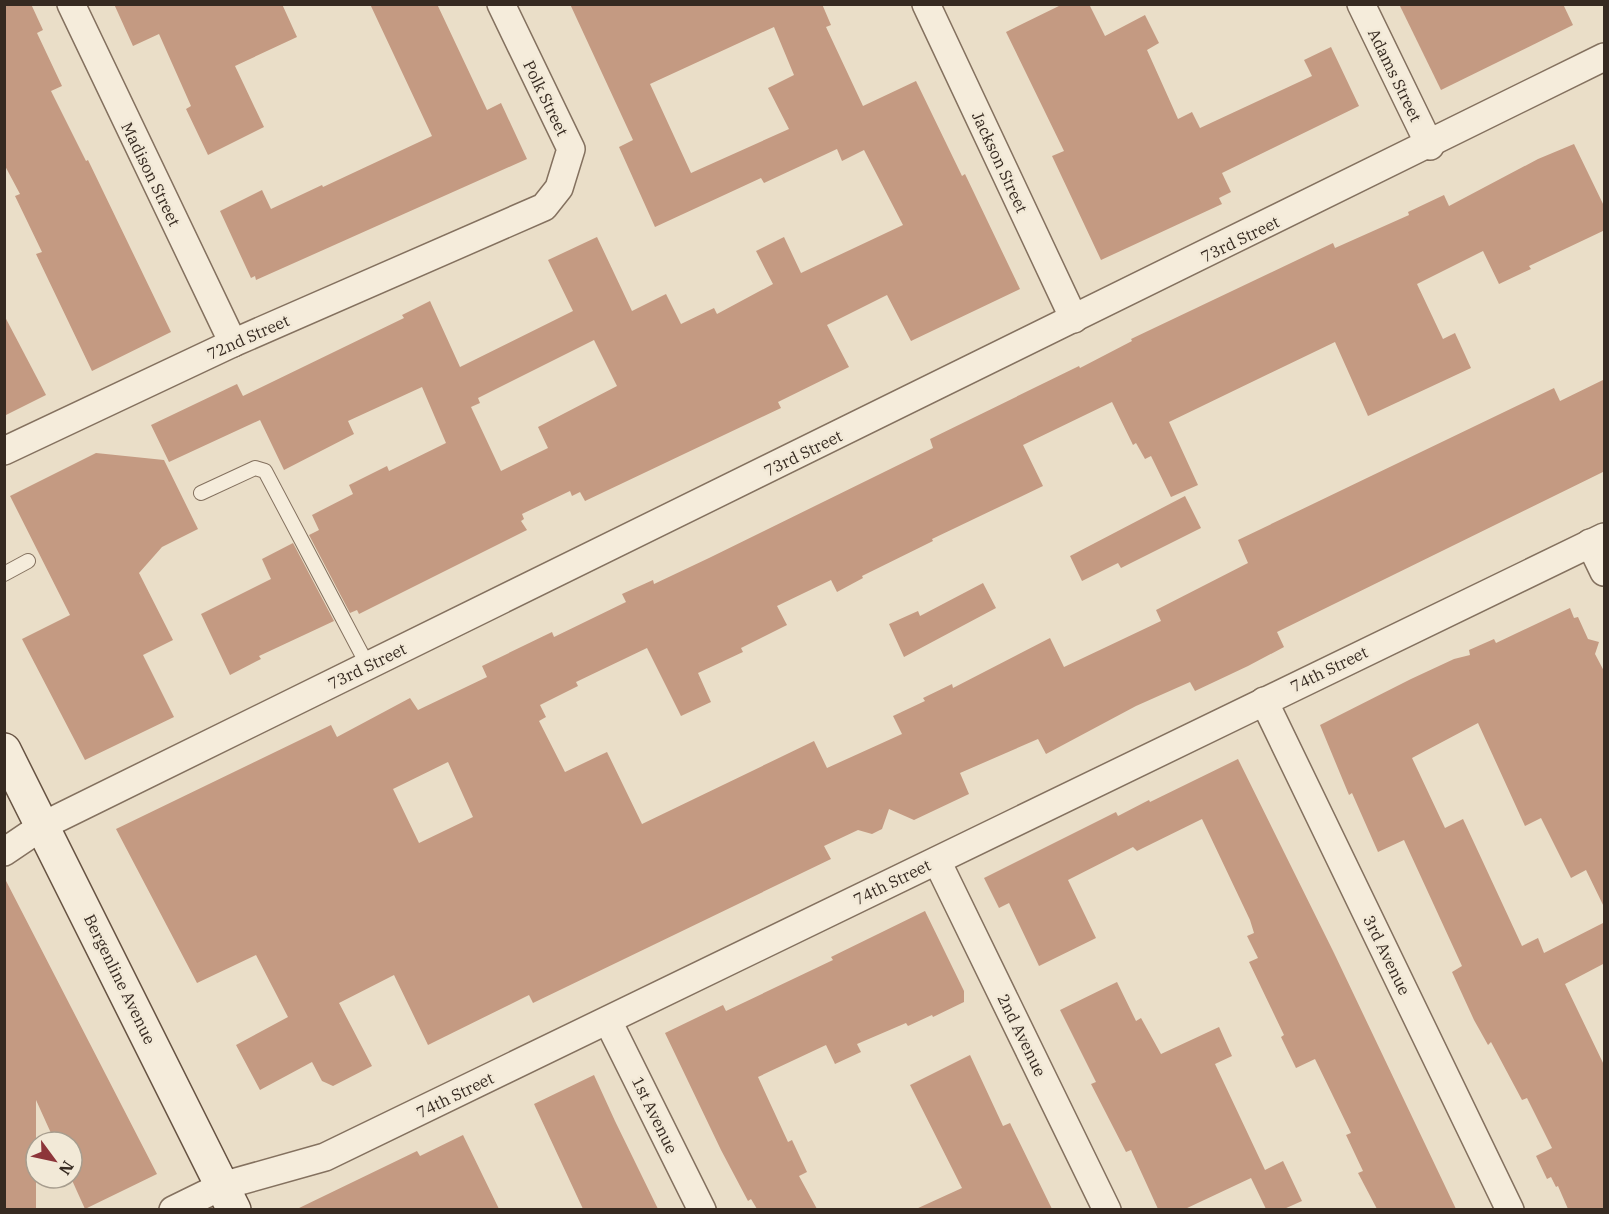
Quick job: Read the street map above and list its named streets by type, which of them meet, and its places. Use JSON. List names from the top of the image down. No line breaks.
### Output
{"streets":{"street":["Adams Street","Polk Street","Jackson Street","Madison Street","73rd Street","72nd Street","74th Street","3rd Avenue","Bergenline Avenue","2nd Avenue","1st Avenue"]},"crossings":[["Adams Street","73rd Street"],["Polk Street","72nd Street"],["Jackson Street","73rd Street"],["Madison Street","72nd Street"],["73rd Street","Bergenline Avenue"],["74th Street","3rd Avenue"],["74th Street","Bergenline Avenue"],["74th Street","2nd Avenue"],["74th Street","1st Avenue"]],"north":"bottom right"}
